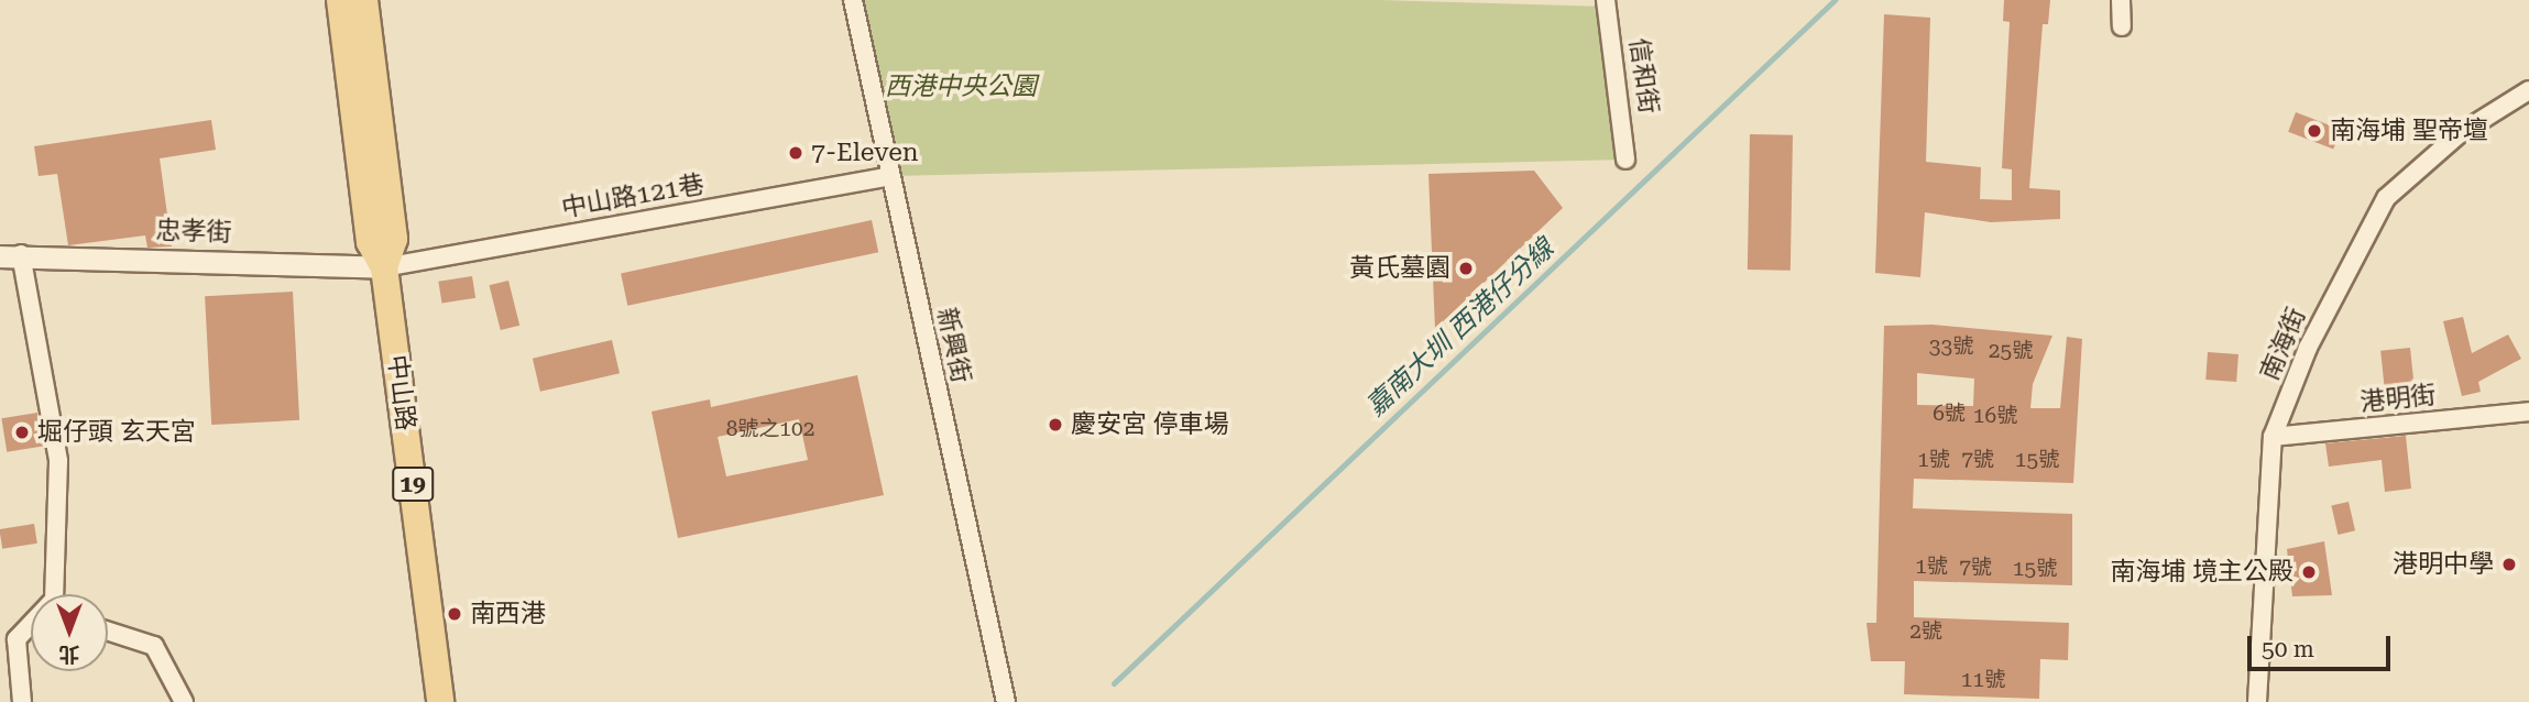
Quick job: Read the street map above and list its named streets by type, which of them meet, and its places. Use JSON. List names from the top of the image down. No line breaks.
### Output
{"streets":{"main road":["中山路","19"],"street":["信和街","中山路121巷","忠孝街","南海街","新興街","港明街"]},"crossings":[["中山路121巷","忠孝街"],["中山路121巷","新興街"],["中山路121巷","中山路"],["忠孝街","中山路"],["南海街","港明街"]],"water":["嘉南大圳 西港仔分線"],"parks":["西港中央公園"],"places":["南海埔 聖帝壇","7-Eleven","黃氏墓園","慶安宮 停車場","堀仔頭 玄天宮","港明中學","南海埔 境主公殿","南西港"],"house_numbers":["33號","25號","6號","16號","8號之102","1號","7號","15號","1號","7號","15號","2號","11號"],"scale_bar":"50 m","north":"bottom"}
